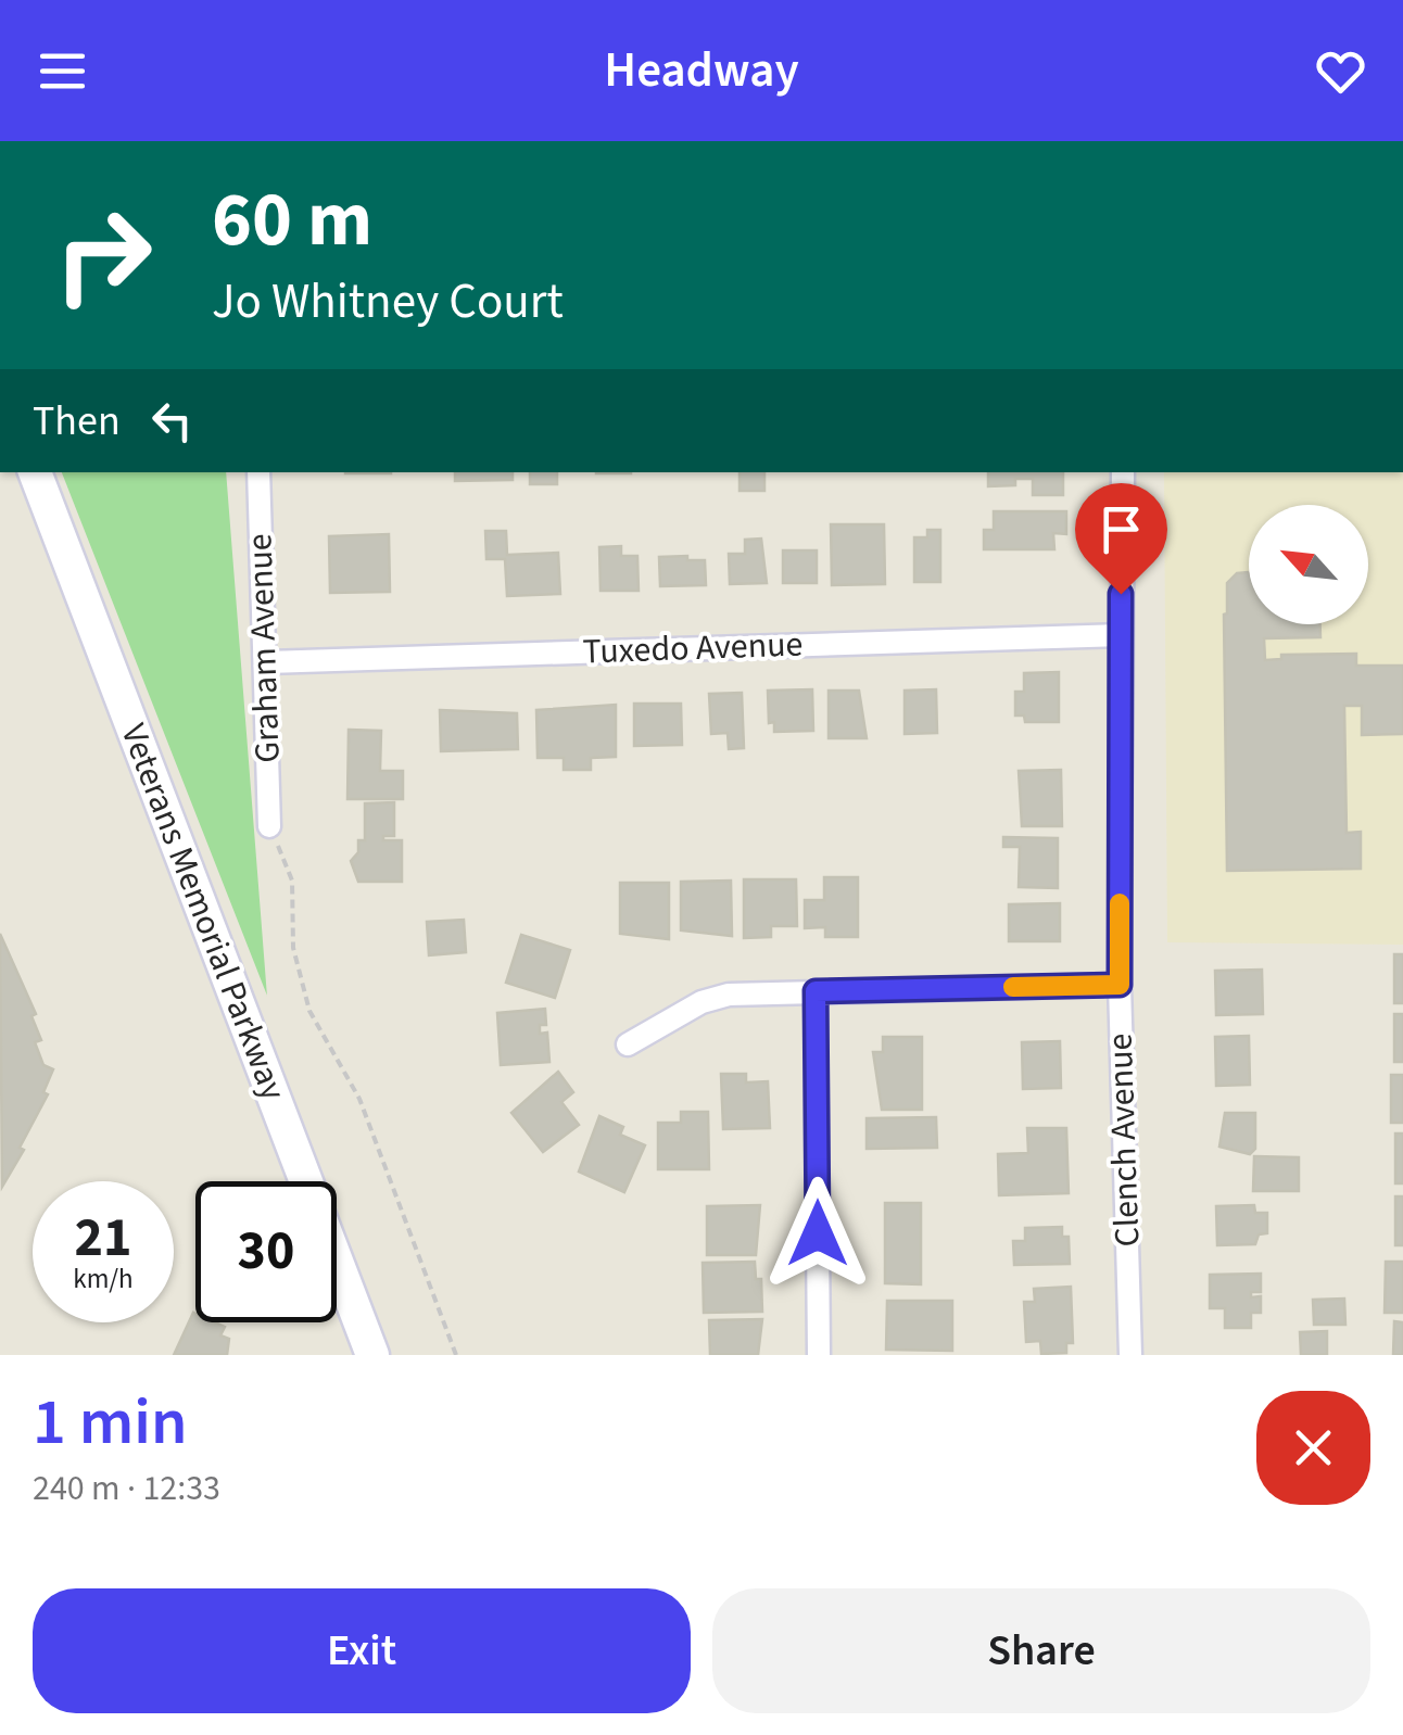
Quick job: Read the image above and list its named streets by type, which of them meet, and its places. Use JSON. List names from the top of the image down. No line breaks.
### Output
{"streets":{"main road":["Veterans Memorial Parkway"],"street":["Graham Avenue","Tuxedo Avenue","Clench Avenue"]},"crossings":[["Graham Avenue","Tuxedo Avenue"],["Tuxedo Avenue","Clench Avenue"]],"north":"top left","page":{"header":"Headway","turn":["60 m","Jo Whitney Court"],"then":"Then","speed":"21 km/h","limit":"30","heading":["1 min","240 m · 12:33"],"buttons":["Exit","Share"]}}
